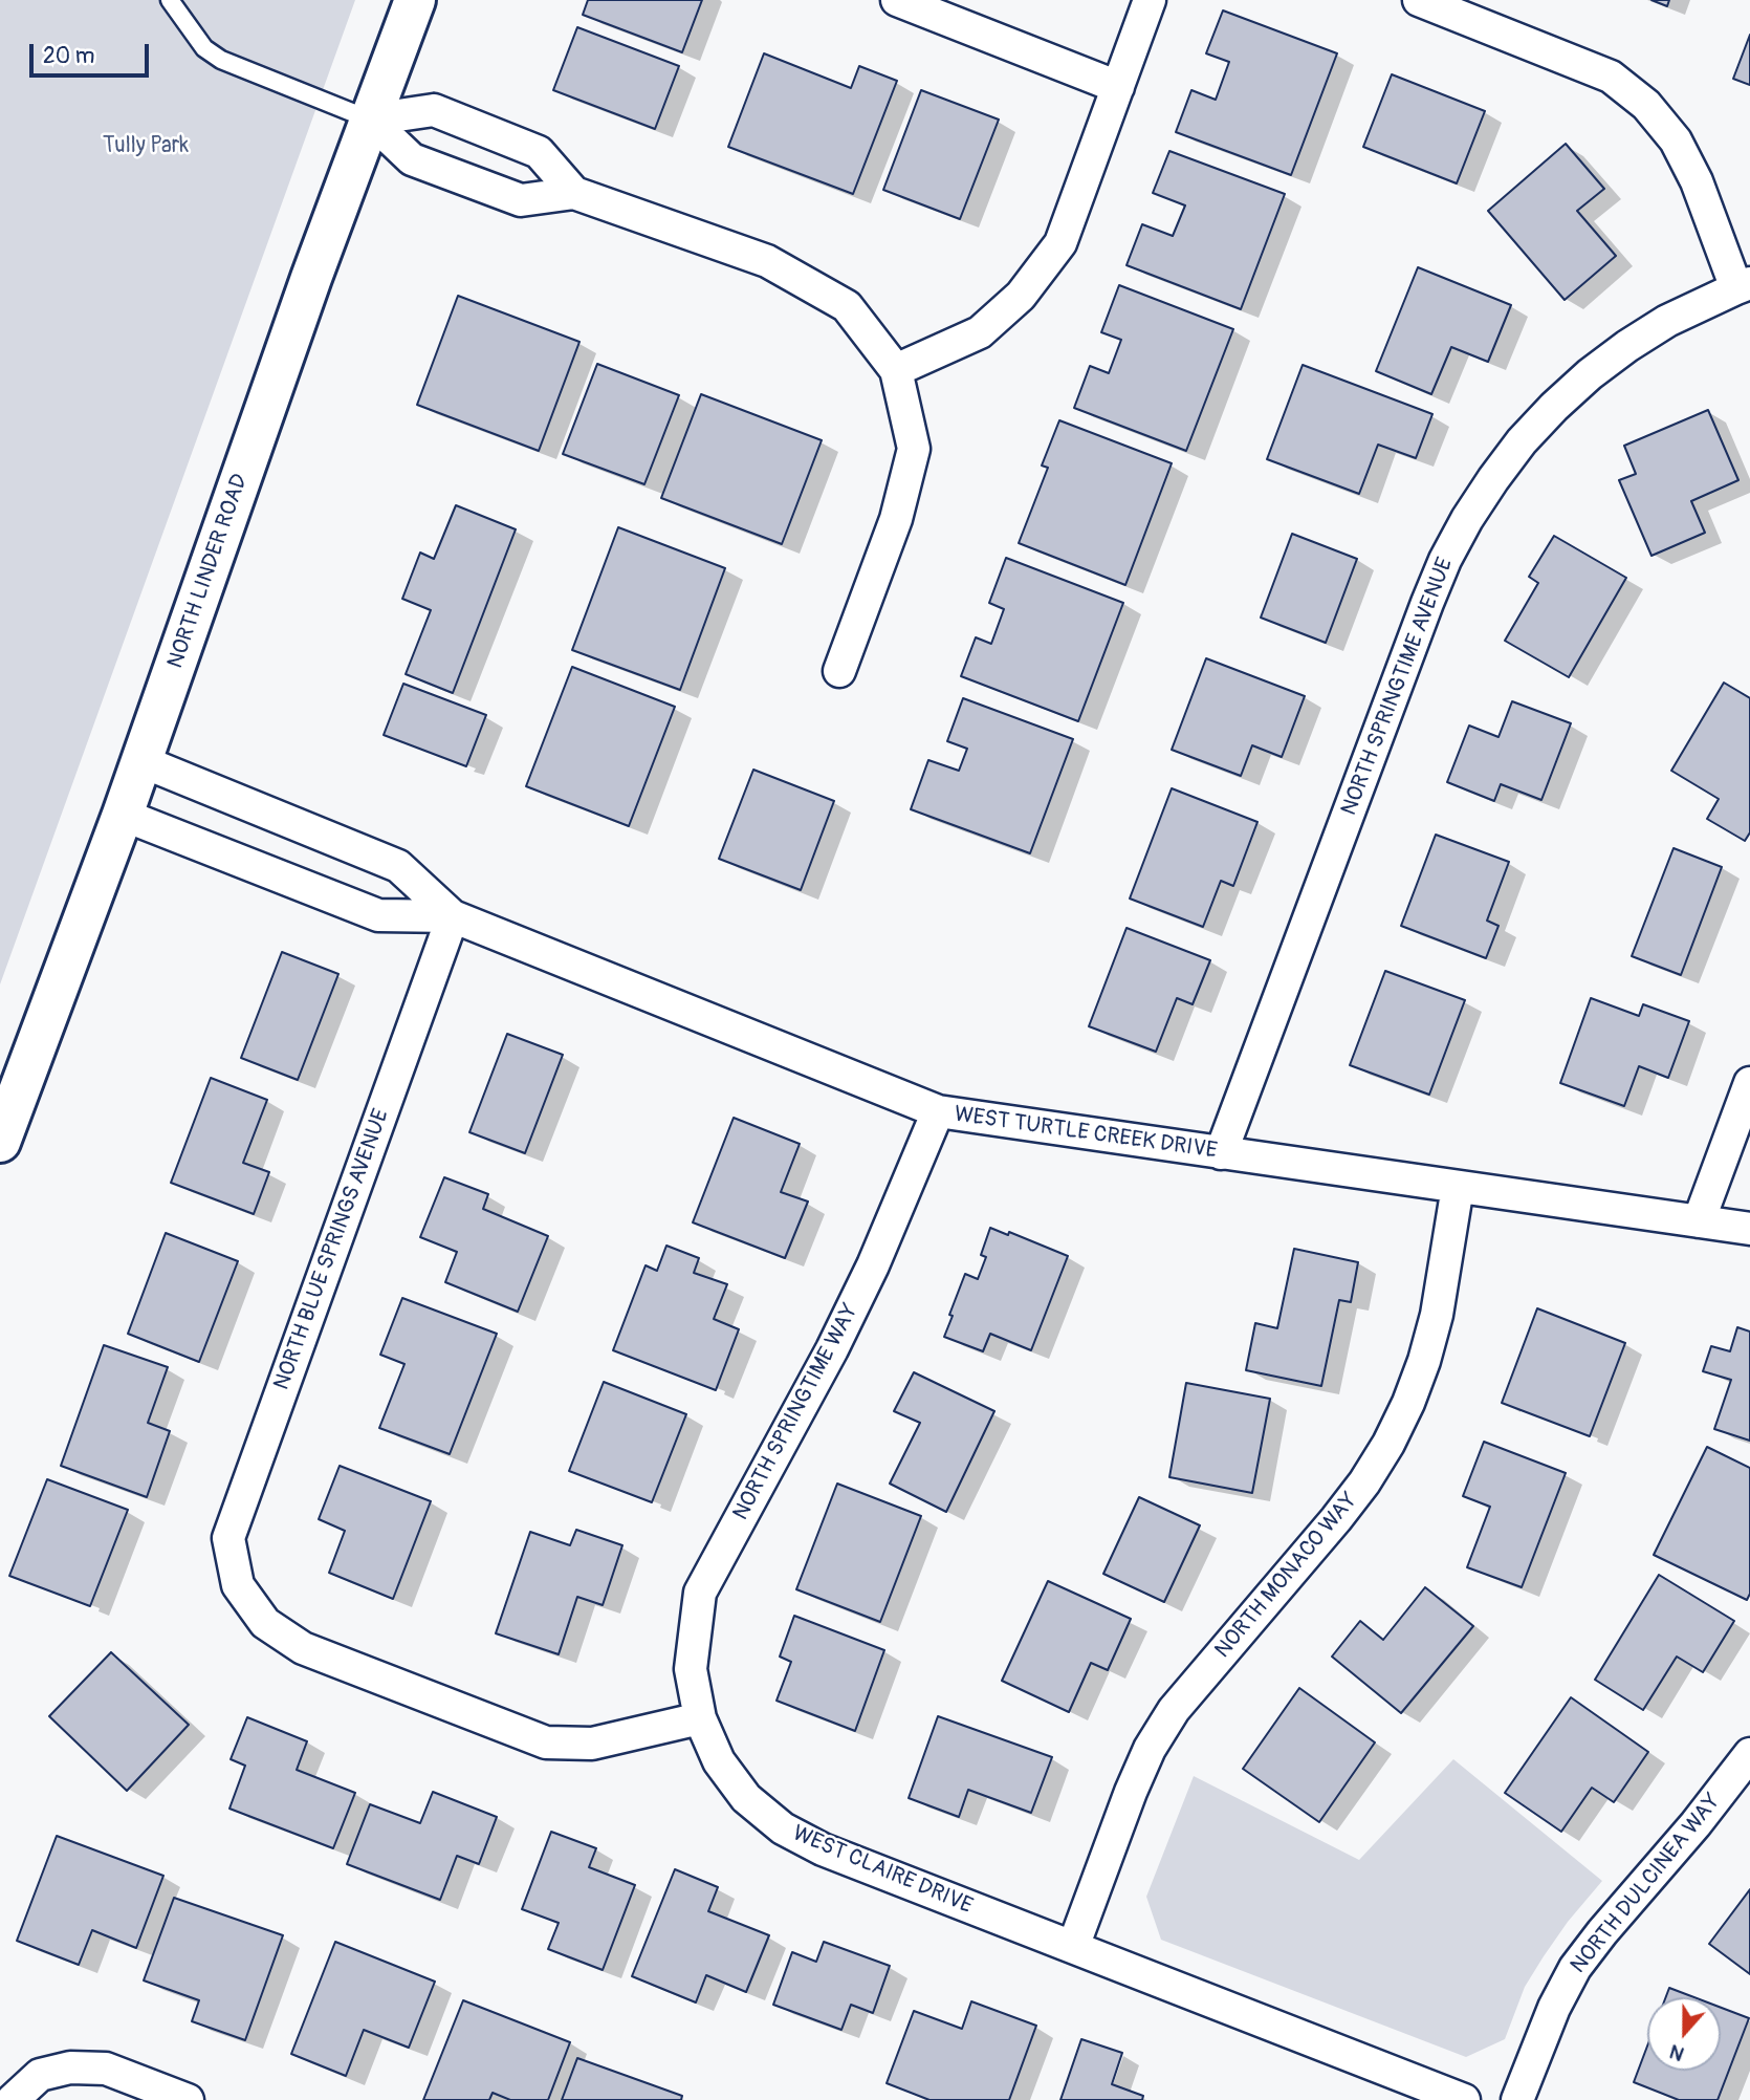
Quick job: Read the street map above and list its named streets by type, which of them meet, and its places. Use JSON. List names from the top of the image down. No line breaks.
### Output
{"streets":{"main road":["NORTH LINDER ROAD"],"street":["NORTH SPRINGTIME AVENUE","WEST TURTLE CREEK DRIVE","NORTH BLUE SPRINGS AVENUE","NORTH SPRINGTIME WAY","NORTH MONACO WAY","WEST CLAIRE DRIVE","NORTH DULCINEA WAY"]},"crossings":[["NORTH LINDER ROAD","WEST TURTLE CREEK DRIVE"],["NORTH SPRINGTIME AVENUE","WEST TURTLE CREEK DRIVE"],["WEST TURTLE CREEK DRIVE","NORTH BLUE SPRINGS AVENUE"],["WEST TURTLE CREEK DRIVE","NORTH SPRINGTIME WAY"],["WEST TURTLE CREEK DRIVE","NORTH MONACO WAY"],["NORTH BLUE SPRINGS AVENUE","NORTH SPRINGTIME WAY"],["NORTH BLUE SPRINGS AVENUE","WEST CLAIRE DRIVE"],["NORTH SPRINGTIME WAY","WEST CLAIRE DRIVE"],["NORTH MONACO WAY","WEST CLAIRE DRIVE"]],"parks":["Tully Park"],"scale_bar":"20 m","north":"bottom"}
